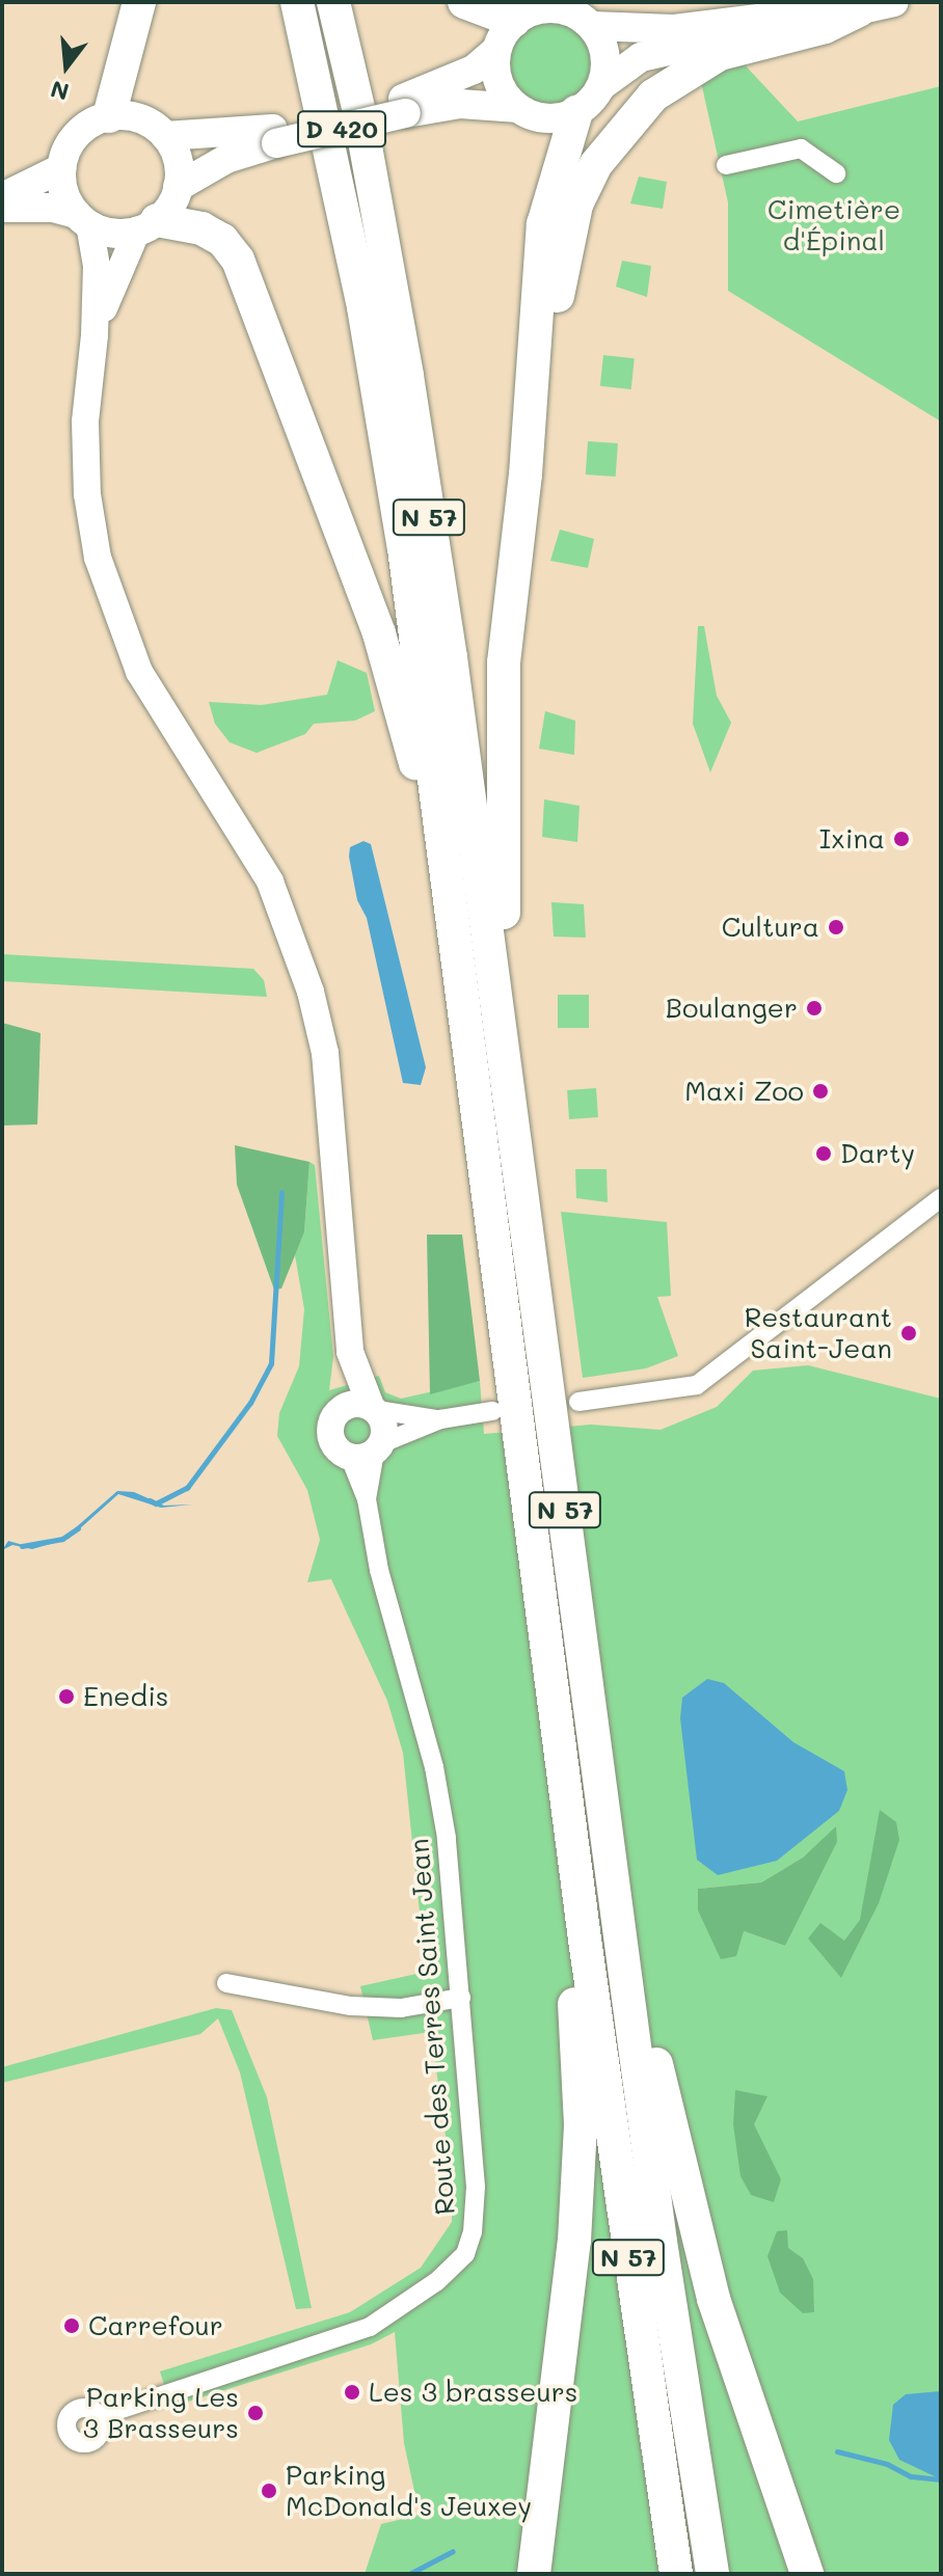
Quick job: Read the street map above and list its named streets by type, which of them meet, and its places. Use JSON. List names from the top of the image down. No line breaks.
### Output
{"streets":{"highway":["N 57"],"main road":["D 420"],"street":["Route des Terres Saint Jean"]},"parks":["Cimetière d'Épinal"],"places":["Ixina","Cultura","Boulanger","Maxi Zoo","Darty","Restaurant Saint-Jean","Enedis","Carrefour","Les 3 brasseurs","Parking Les 3 Brasseurs","Parking McDonald's Jeuxey"],"north":"bottom"}
